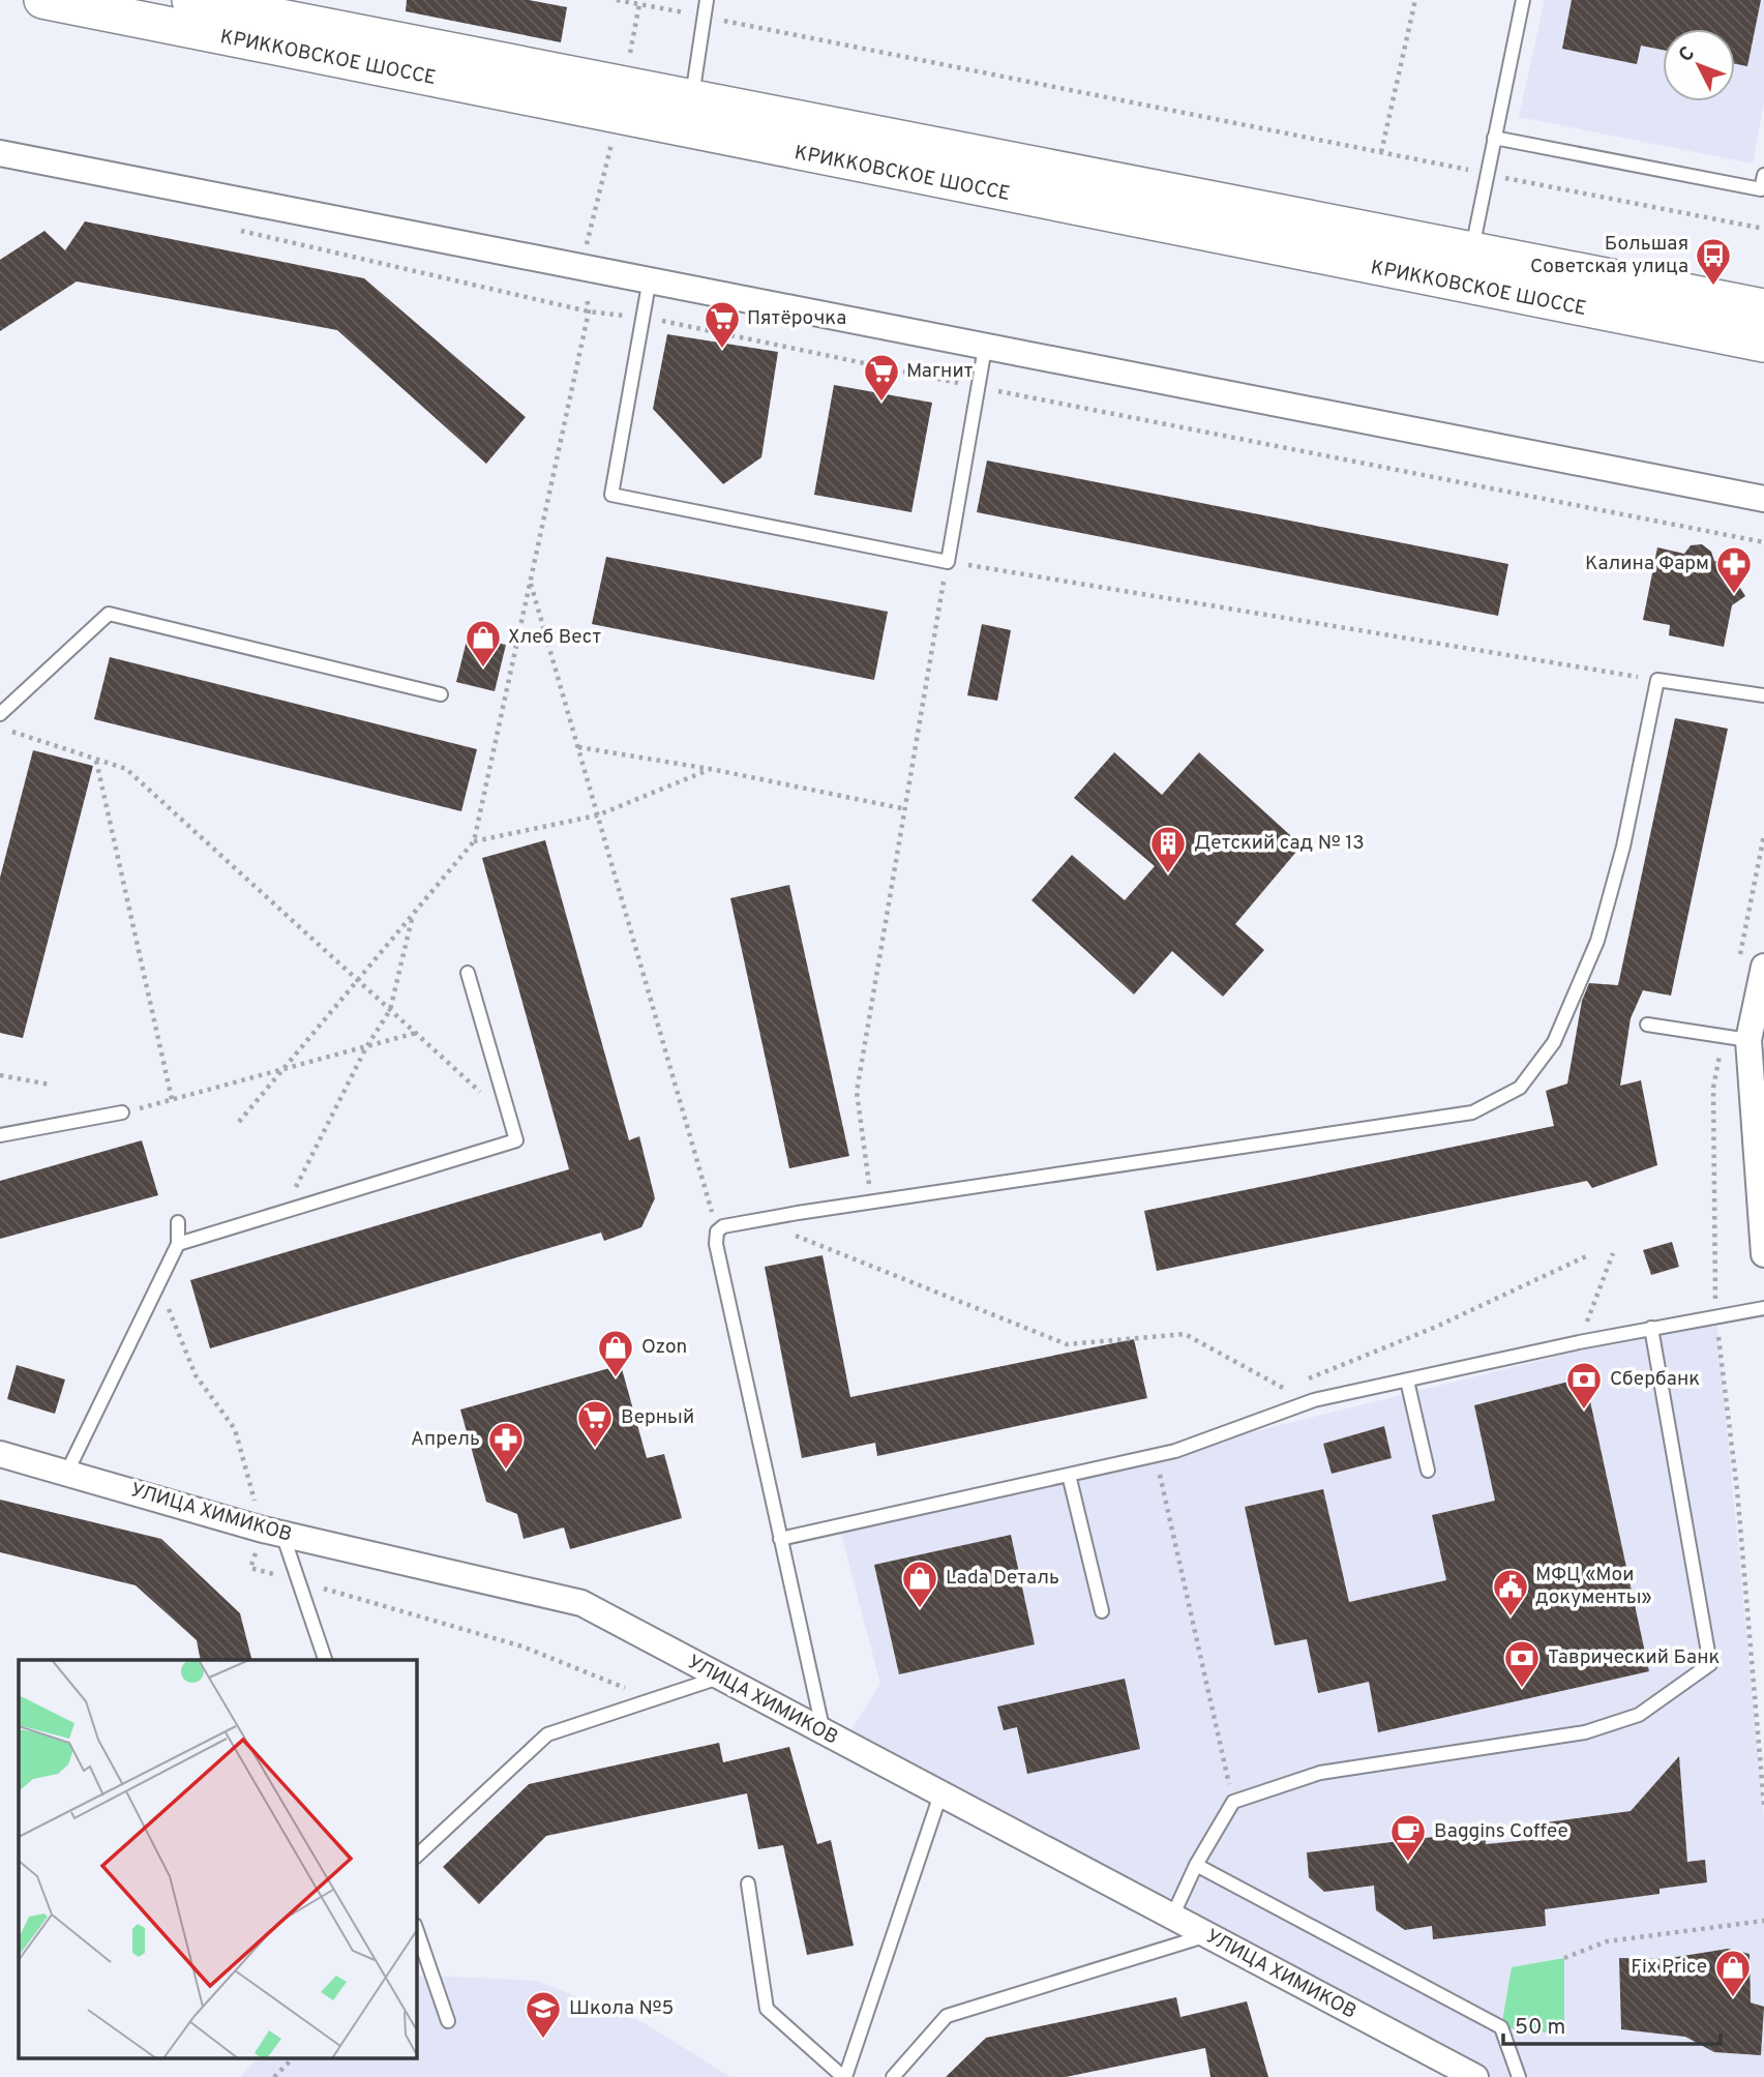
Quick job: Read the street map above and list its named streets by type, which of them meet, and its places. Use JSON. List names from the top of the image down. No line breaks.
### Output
{"streets":{"main road":["КРИККОВСКОЕ ШОССЕ"],"street":["УЛИЦА ХИМИКОВ"]},"places":{"bus stop":["Большая Советская улица"],"supermarket":["Пятёрочка","Магнит","Верный"],"pharmacy":["Калина Фарм","Апрель"],"shop":["Хлеб Вест","Ozon","Lada Dеталь","Fix Price"],"building":["Детский сад № 13"],"bank":["Сбербанк","Таврический Банк"],"public building":["МФЦ «Мои документы»"],"cafe":["Baggins Coffee"],"school or university":["Школа №5"]},"scale_bar":"50 m","north":"top left"}
